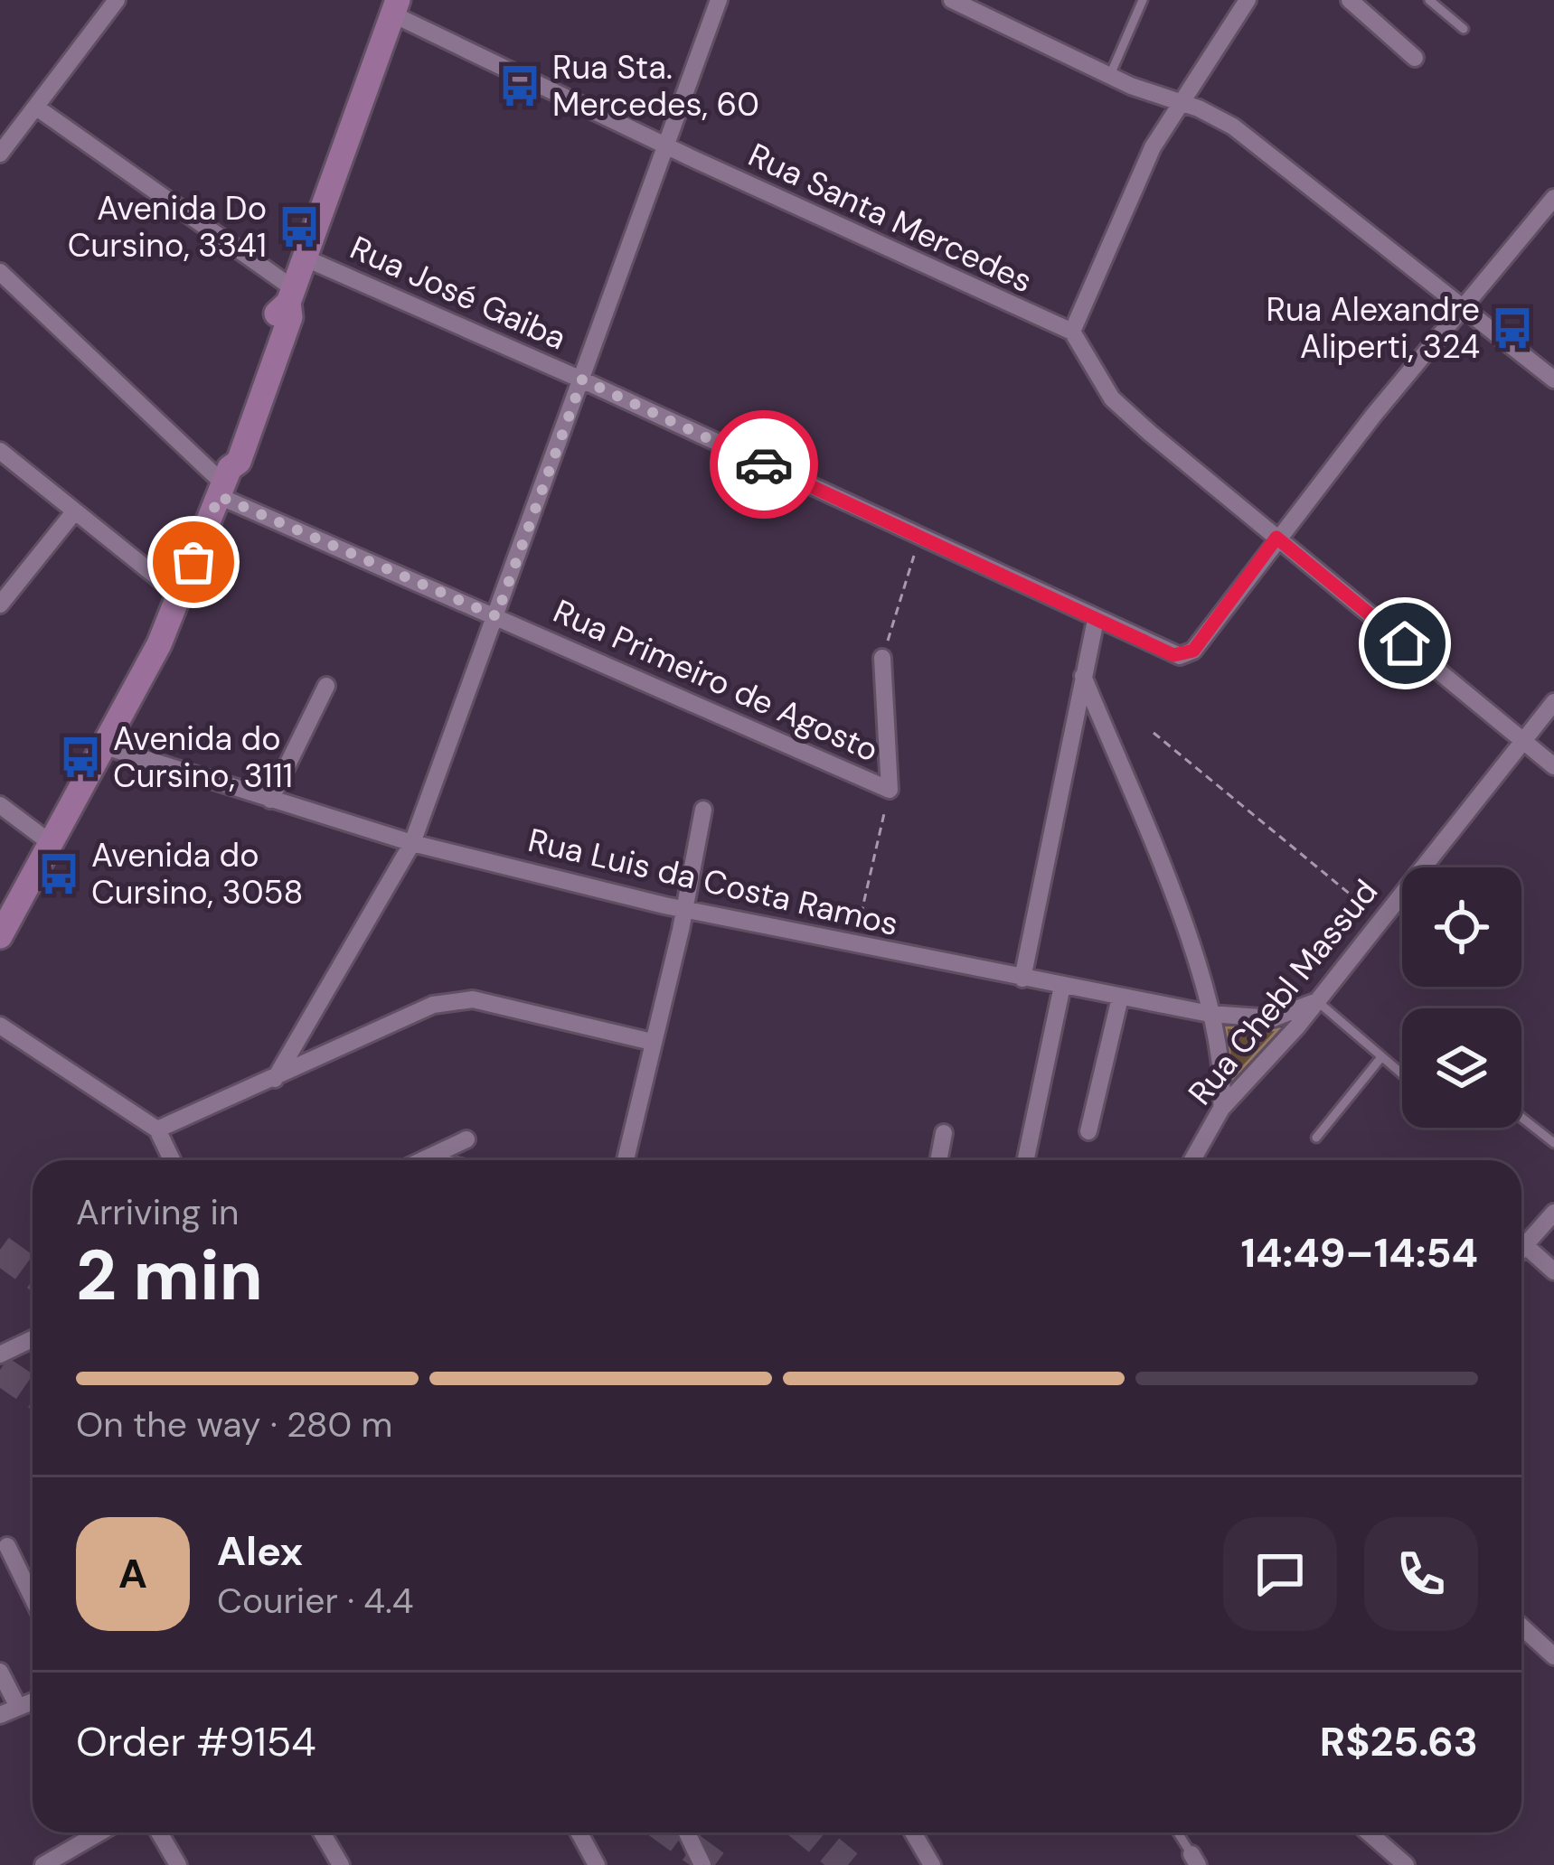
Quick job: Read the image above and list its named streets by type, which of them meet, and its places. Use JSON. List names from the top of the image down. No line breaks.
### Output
{"streets":{"street":["Rua Santa Mercedes","Rua José Gaiba","Rua Primeiro de Agosto","Rua Luis da Costa Ramos","Rua Chebl Massud"]},"crossings":[["Rua Luis da Costa Ramos","Rua Chebl Massud"]],"places":{"bus stop":["Rua Sta. Mercedes, 60","Avenida Do Cursino, 3341","Rua Alexandre Aliperti, 324","Avenida do Cursino, 3111","Avenida do Cursino, 3058"]},"page":{"heading":["2 min","Arriving in","14:49–14:54"],"panel":["Alex","Courier · 4.4","Order #9154","R$25.63"],"bar":"On the way · 280 m","round":"A"}}
